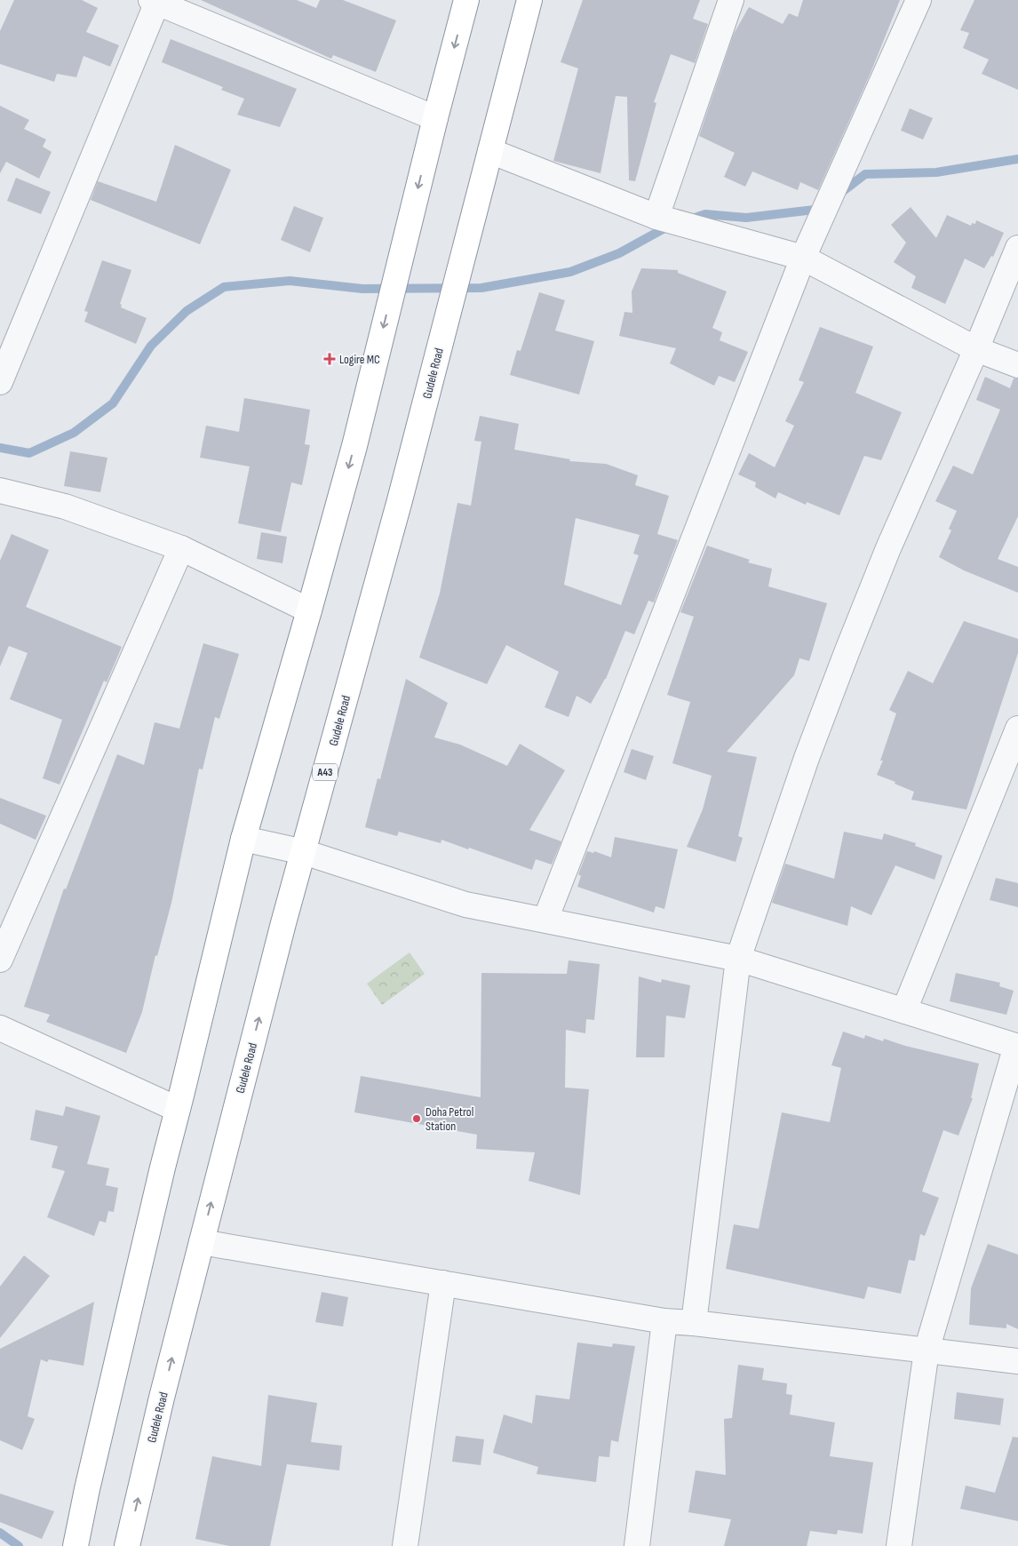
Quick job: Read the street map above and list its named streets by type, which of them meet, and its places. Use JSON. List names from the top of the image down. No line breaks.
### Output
{"streets":{"highway":["Gudele Road","A43"]},"places":{"health":["Logire MC"],"other":["Doha Petrol Station"]}}
